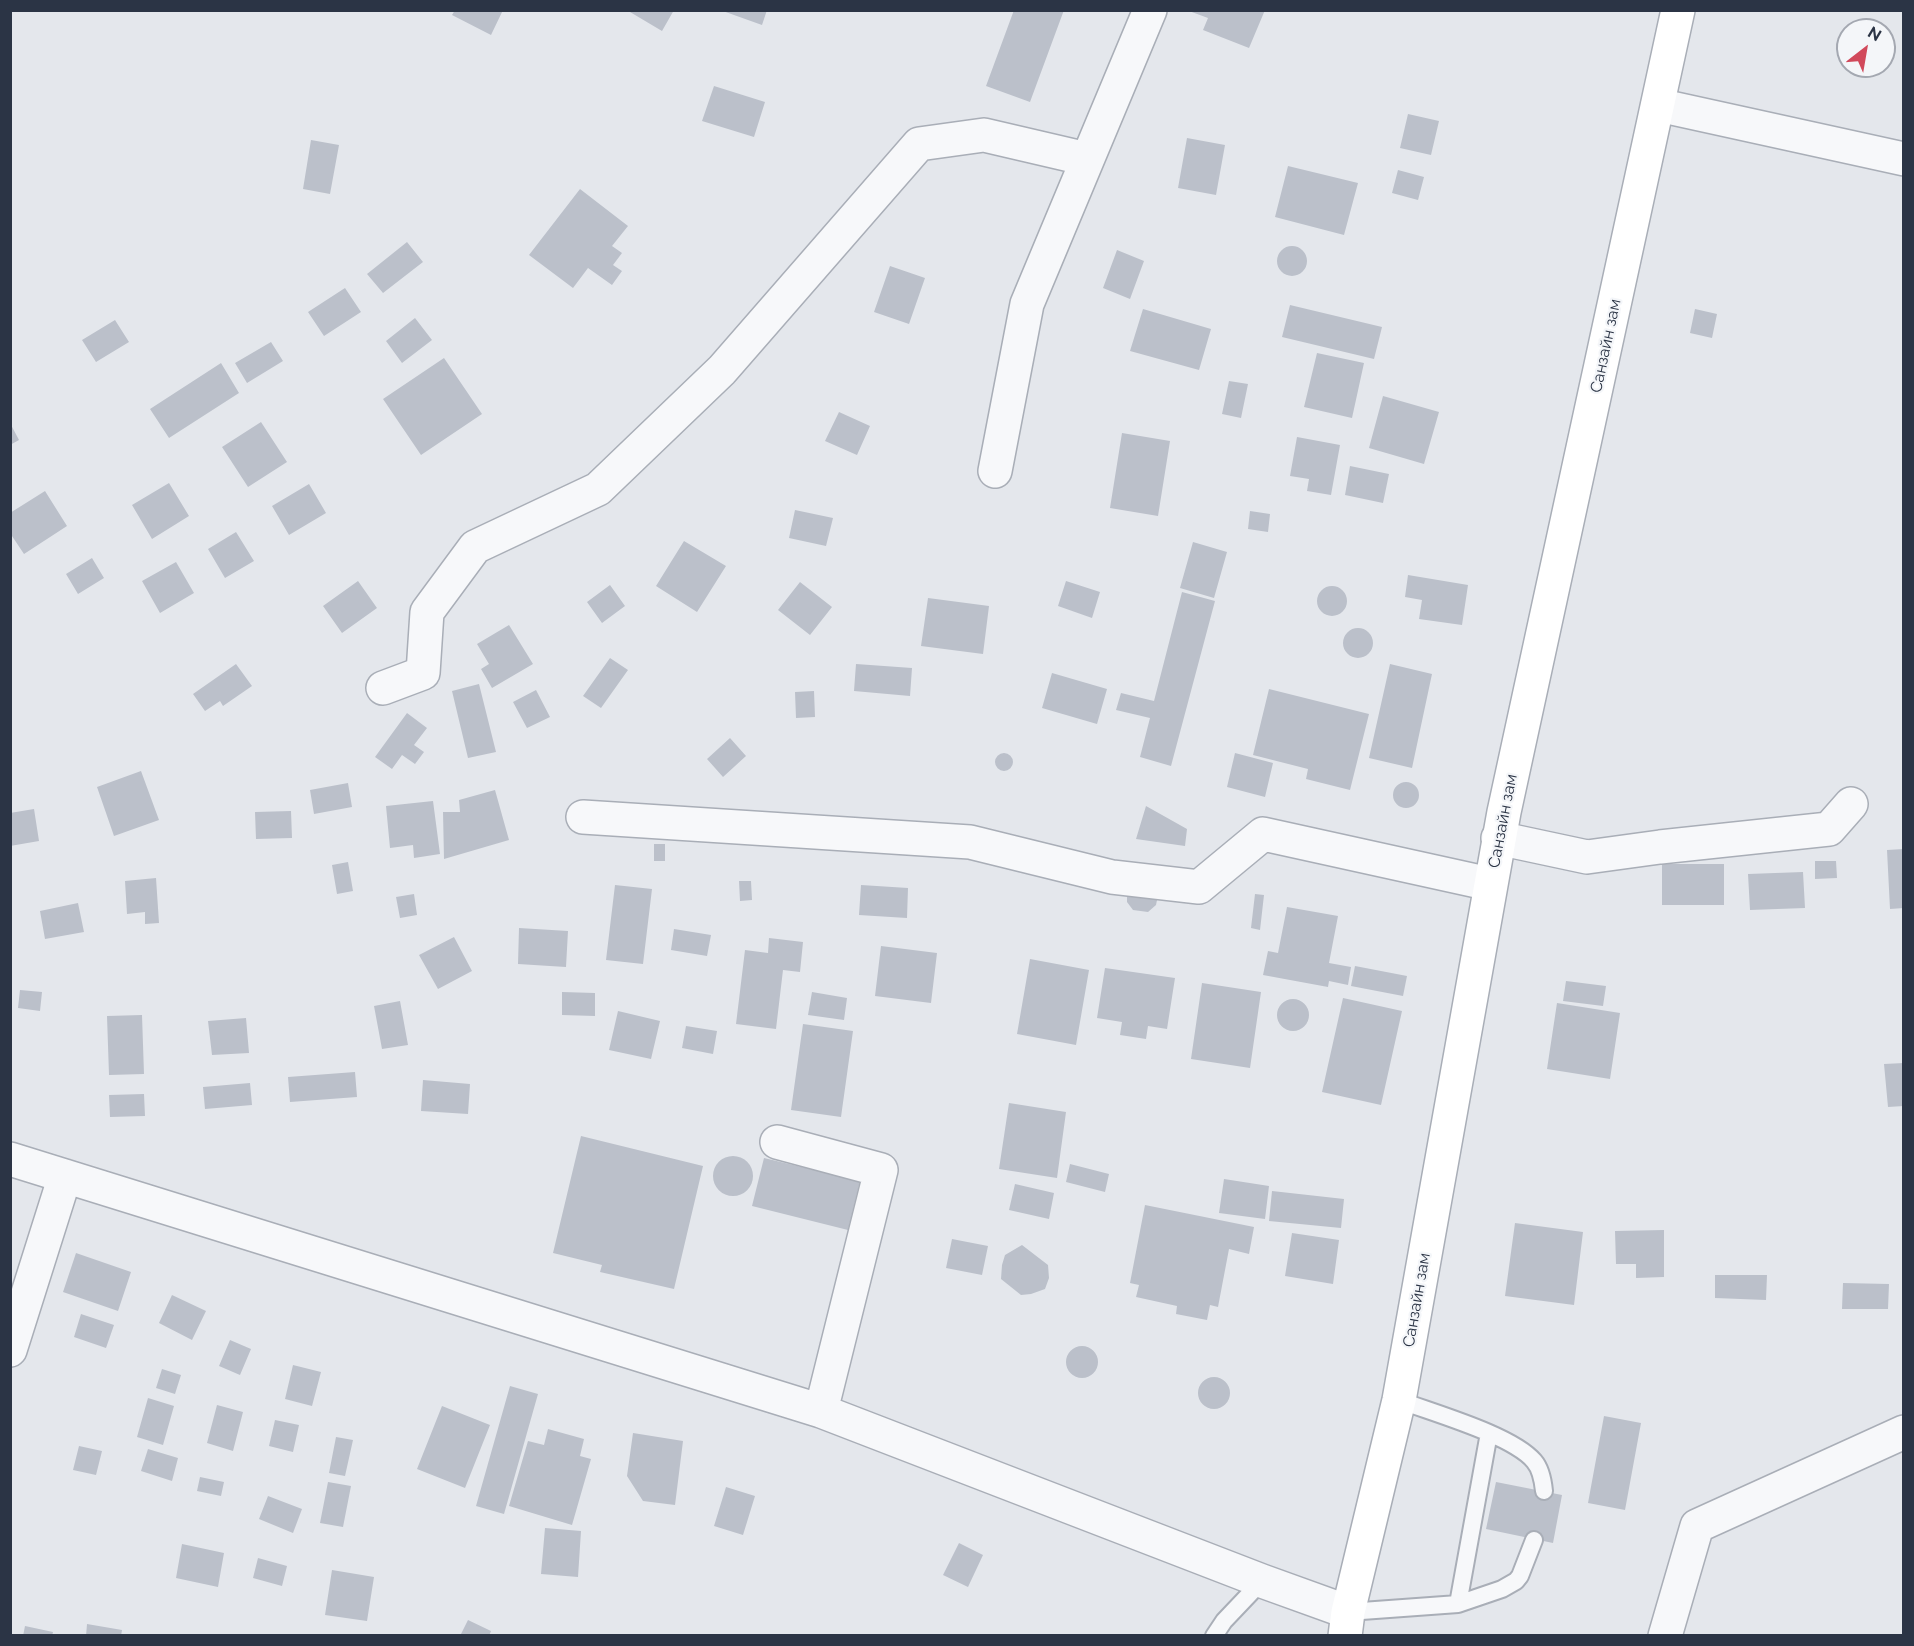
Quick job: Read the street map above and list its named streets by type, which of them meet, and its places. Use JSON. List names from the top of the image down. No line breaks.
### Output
{"streets":{"main road":["Санзайн зам"]},"north":"top right"}
